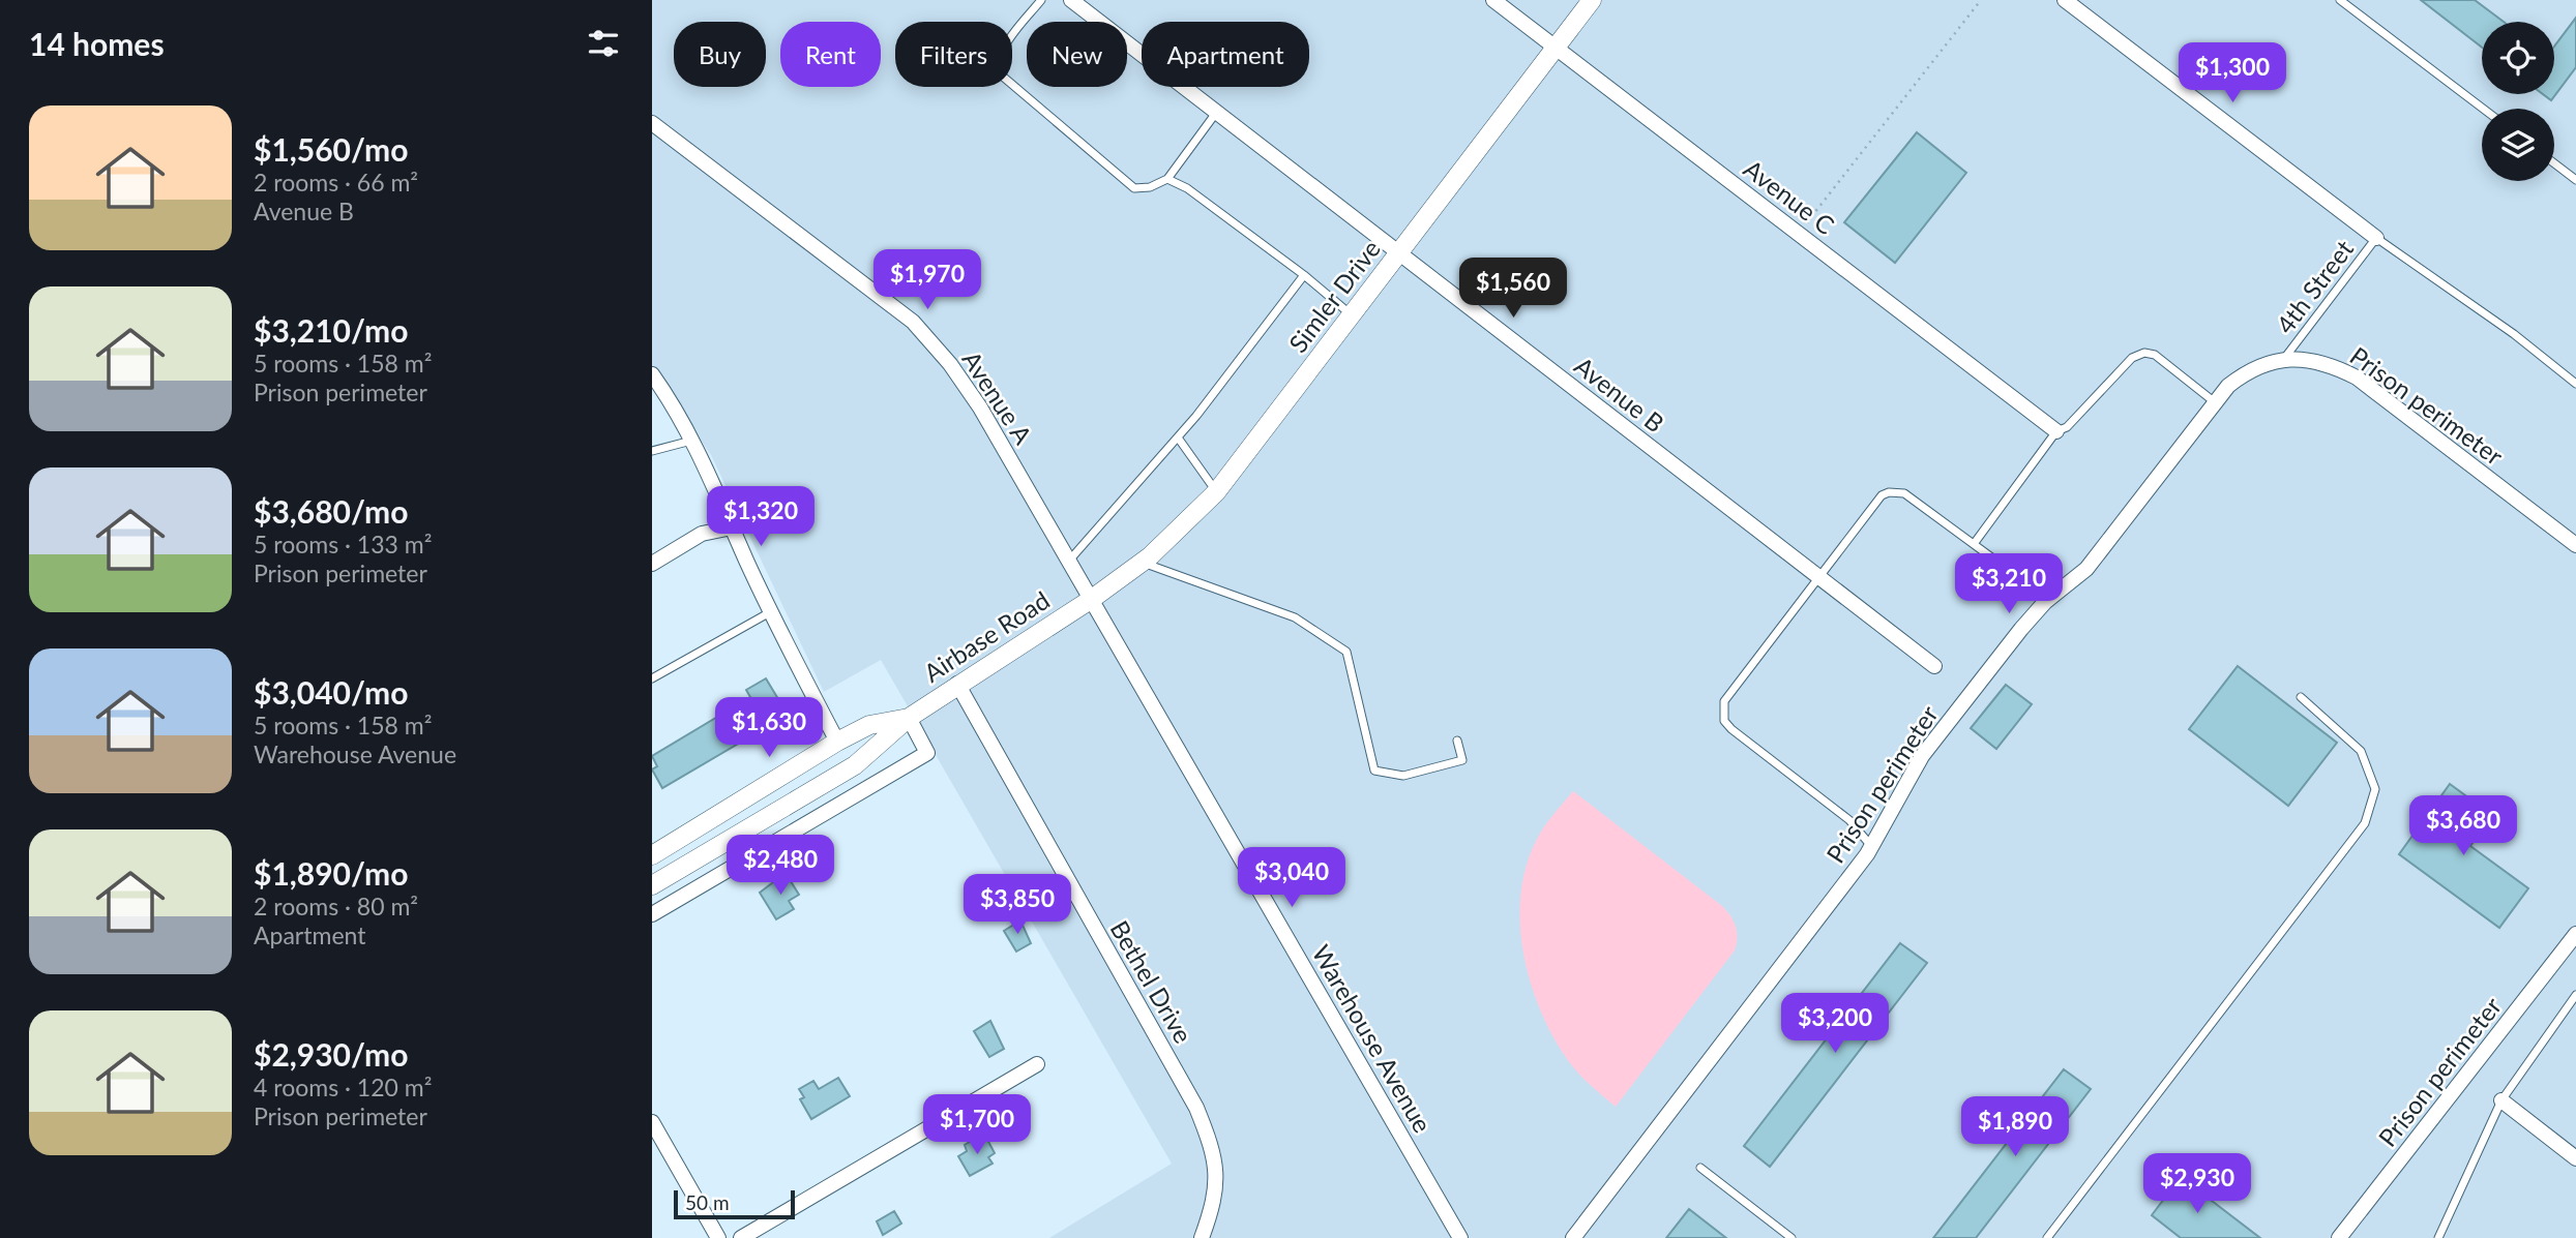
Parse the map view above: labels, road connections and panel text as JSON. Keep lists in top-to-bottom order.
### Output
{
  "streets": {
    "street": [
      "Avenue C",
      "Simler Drive",
      "Avenue B",
      "Avenue A",
      "Prison perimeter",
      "Airbase Road",
      "Bethel Drive",
      "Warehouse Avenue"
    ],
    "lane": ["4th Street"]
  },
  "crossings": [
    ["Avenue C", "Simler Drive"],
    ["4th Street", "Prison perimeter"],
    ["Simler Drive", "Avenue B"],
    ["Simler Drive", "Avenue A"],
    ["Simler Drive", "Airbase Road"],
    ["Simler Drive", "Warehouse Avenue"],
    ["Avenue A", "Airbase Road"],
    ["Avenue A", "Warehouse Avenue"],
    ["Airbase Road", "Bethel Drive"],
    ["Airbase Road", "Warehouse Avenue"]
  ],
  "scale_bar": "50 m",
  "page": {
    "heading": "14 homes",
    "chip": [
      "Buy",
      "Rent",
      "Filters",
      "New",
      "Apartment"
    ],
    "price": [
      "$1,300",
      "$1,970",
      "$1,560",
      "$1,320",
      "$3,210",
      "$1,630",
      "$3,680",
      "$2,480",
      "$3,040",
      "$3,850",
      "$3,200",
      "$1,700",
      "$1,890",
      "$2,930"
    ],
    "list": [
      {
        "name": "$1,560/mo",
        "note": "2 rooms · 66 m² · Avenue B"
      },
      {
        "name": "$3,210/mo",
        "note": "5 rooms · 158 m² · Prison perimeter"
      },
      {
        "name": "$3,680/mo",
        "note": "5 rooms · 133 m² · Prison perimeter"
      },
      {
        "name": "$3,040/mo",
        "note": "5 rooms · 158 m² · Warehouse Avenue"
      },
      {
        "name": "$1,890/mo",
        "note": "2 rooms · 80 m² · Apartment"
      },
      {
        "name": "$2,930/mo",
        "note": "4 rooms · 120 m² · Prison perimeter"
      }
    ],
    "scale": "50 m"
  }
}
